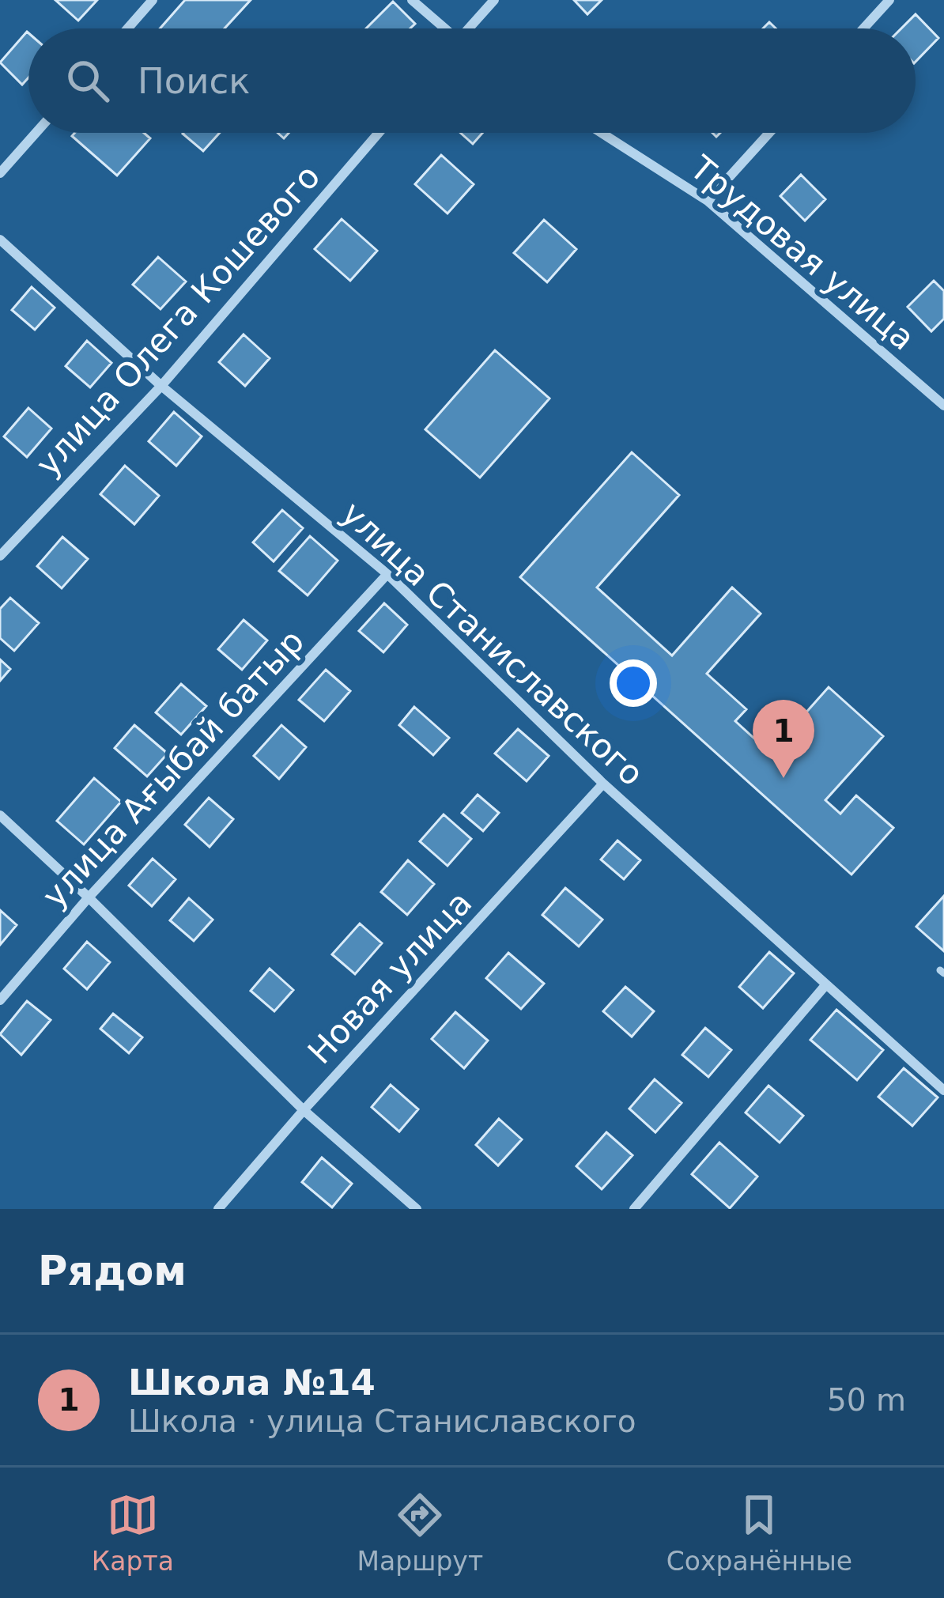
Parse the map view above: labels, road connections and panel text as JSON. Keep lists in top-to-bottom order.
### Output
{
  "streets": {
    "street": [
      "Трудовая улица",
      "улица Олега Кошевого",
      "улица Станиславского",
      "улица Ағыбай батыр",
      "Новая улица"
    ]
  },
  "crossings": [
    ["улица Олега Кошевого", "улица Станиславского"],
    ["улица Станиславского", "улица Ағыбай батыр"],
    ["улица Станиславского", "Новая улица"]
  ],
  "page": {
    "search": "Поиск",
    "pins": "1",
    "heading": "Рядом",
    "list": [
      {
        "mark": "1",
        "name": "Школа №14",
        "note": "Школа · улица Станиславского",
        "value": "50 m"
      }
    ],
    "nav": ["Карта", "Маршрут", "Сохранённые"]
  }
}
